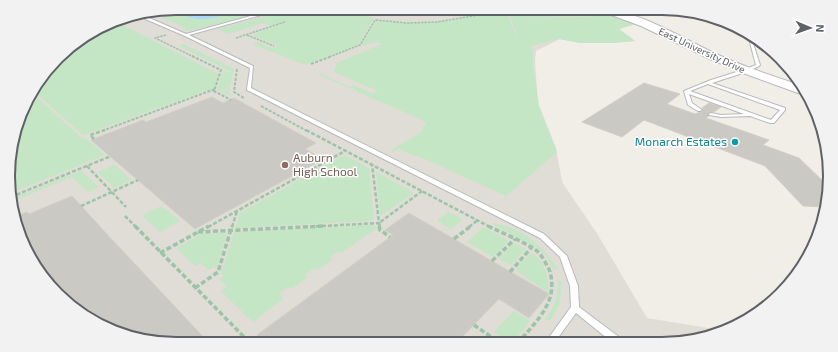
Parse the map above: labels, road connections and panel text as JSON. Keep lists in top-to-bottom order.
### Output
{
  "streets": {
    "main road": ["East University Drive"]
  },
  "places": ["Monarch Estates", "Auburn High School"],
  "north": "right"
}
